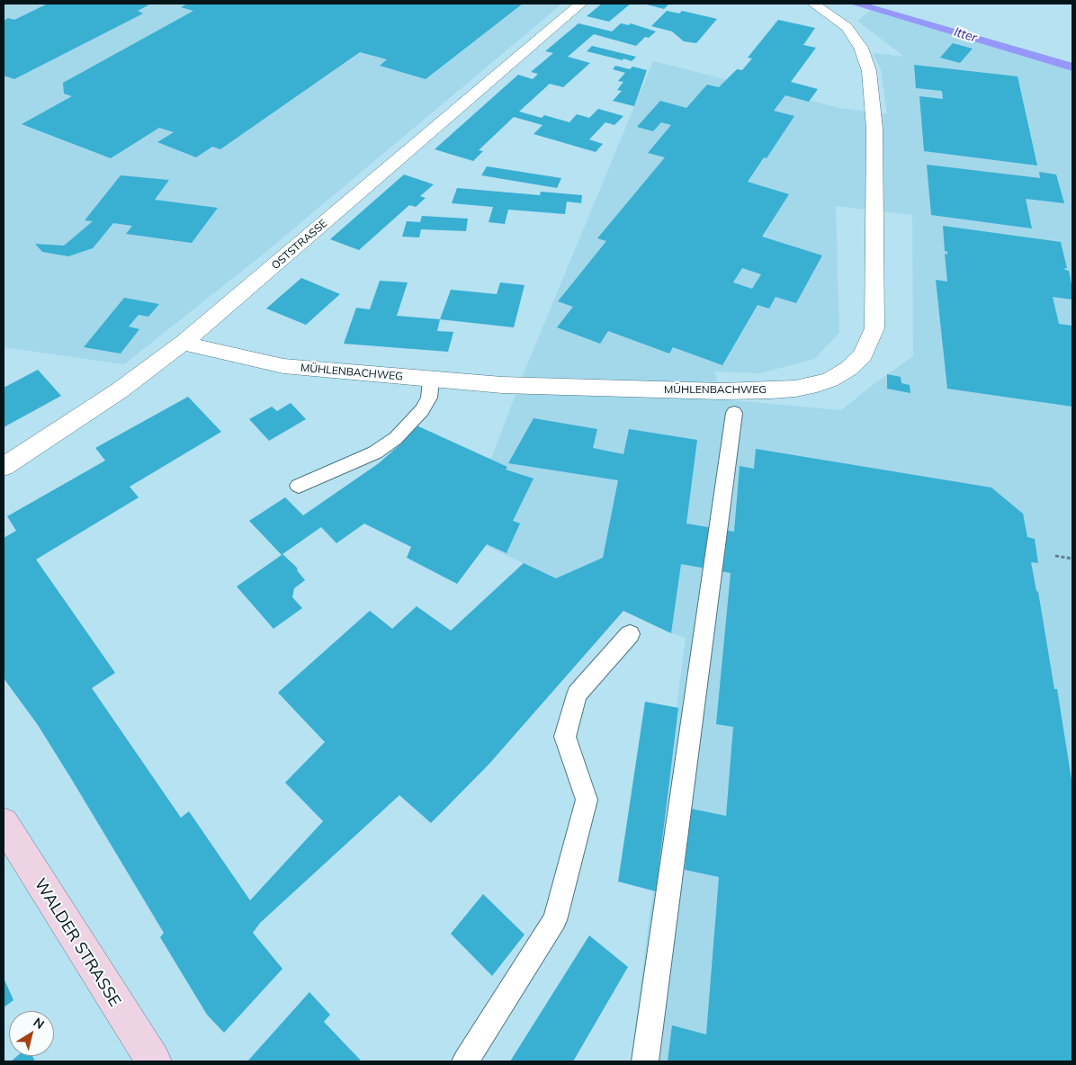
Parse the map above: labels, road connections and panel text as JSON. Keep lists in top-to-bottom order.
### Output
{
  "streets": {
    "main road": ["WALDER STRASSE"],
    "street": ["OSTSTRASSE", "MÜHLENBACHWEG"]
  },
  "crossings": [
    ["OSTSTRASSE", "MÜHLENBACHWEG"]
  ],
  "water": ["Itter"],
  "north": "top right"
}
